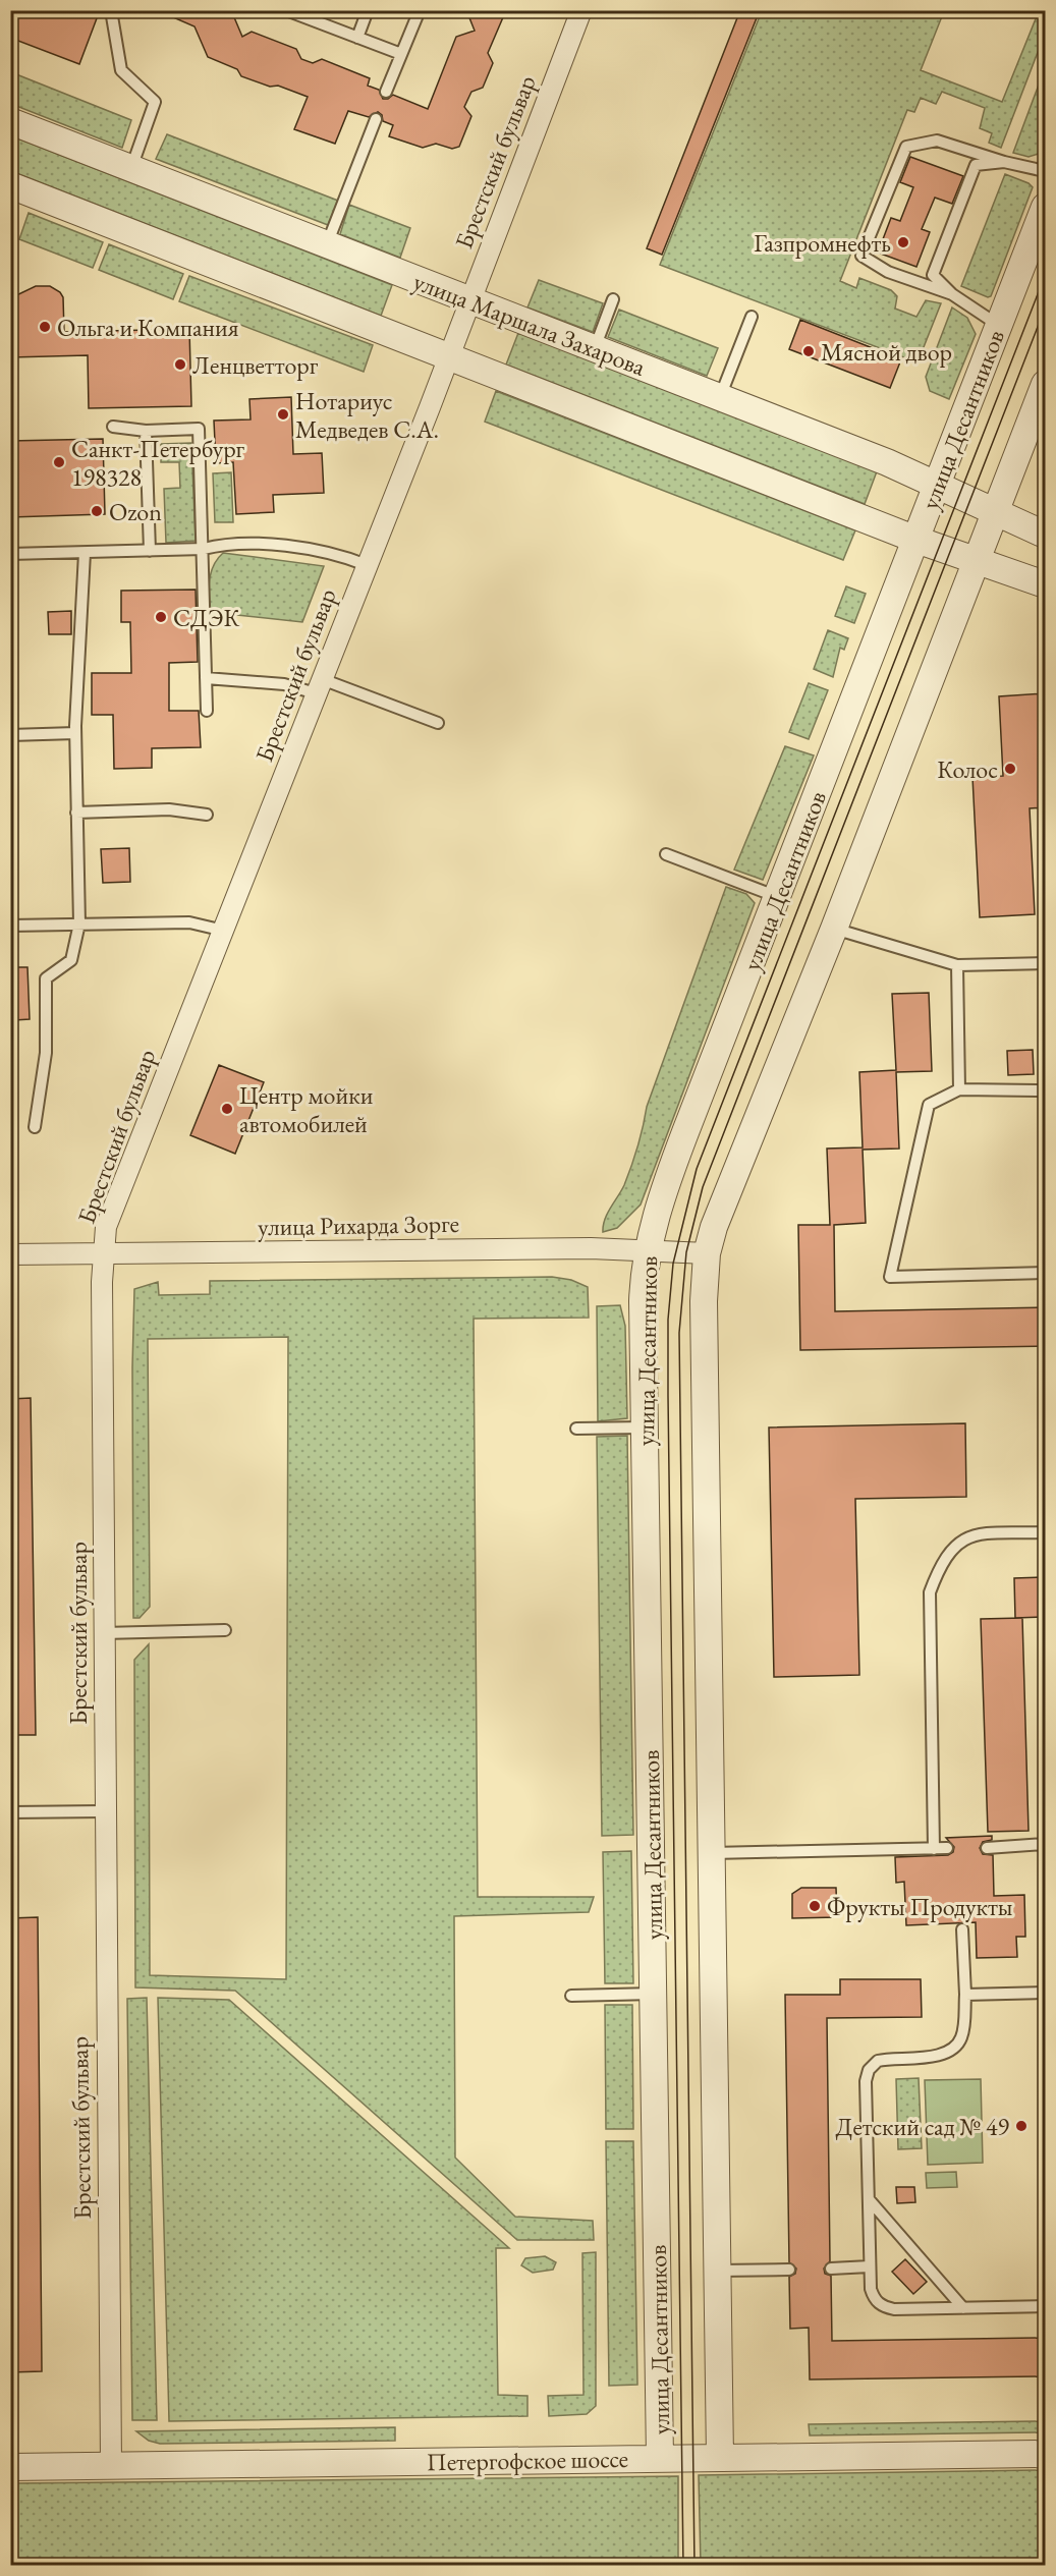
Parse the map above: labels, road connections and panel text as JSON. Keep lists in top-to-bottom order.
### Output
{
  "streets": {
    "street": [
      "Брестский бульвар",
      "улица Маршала Захарова",
      "улица Десантников",
      "улица Рихарда Зорге",
      "Петергофское шоссе"
    ]
  },
  "crossings": [
    ["Брестский бульвар", "улица Маршала Захарова"],
    ["Брестский бульвар", "улица Рихарда Зорге"],
    ["Брестский бульвар", "Петергофское шоссе"],
    ["улица Маршала Захарова", "улица Десантников"],
    ["улица Десантников", "улица Рихарда Зорге"],
    ["улица Десантников", "Петергофское шоссе"]
  ],
  "places": [
    "Газпромнефть",
    "Ольга и Компания",
    "Мясной двор",
    "Ленцветторг",
    "Нотариус Медведев С.А.",
    "Санкт-Петербург 198328",
    "Ozon",
    "СДЭК",
    "Колос",
    "Центр мойки автомобилей",
    "Фрукты Продукты",
    "Детский сад № 49"
  ]
}
